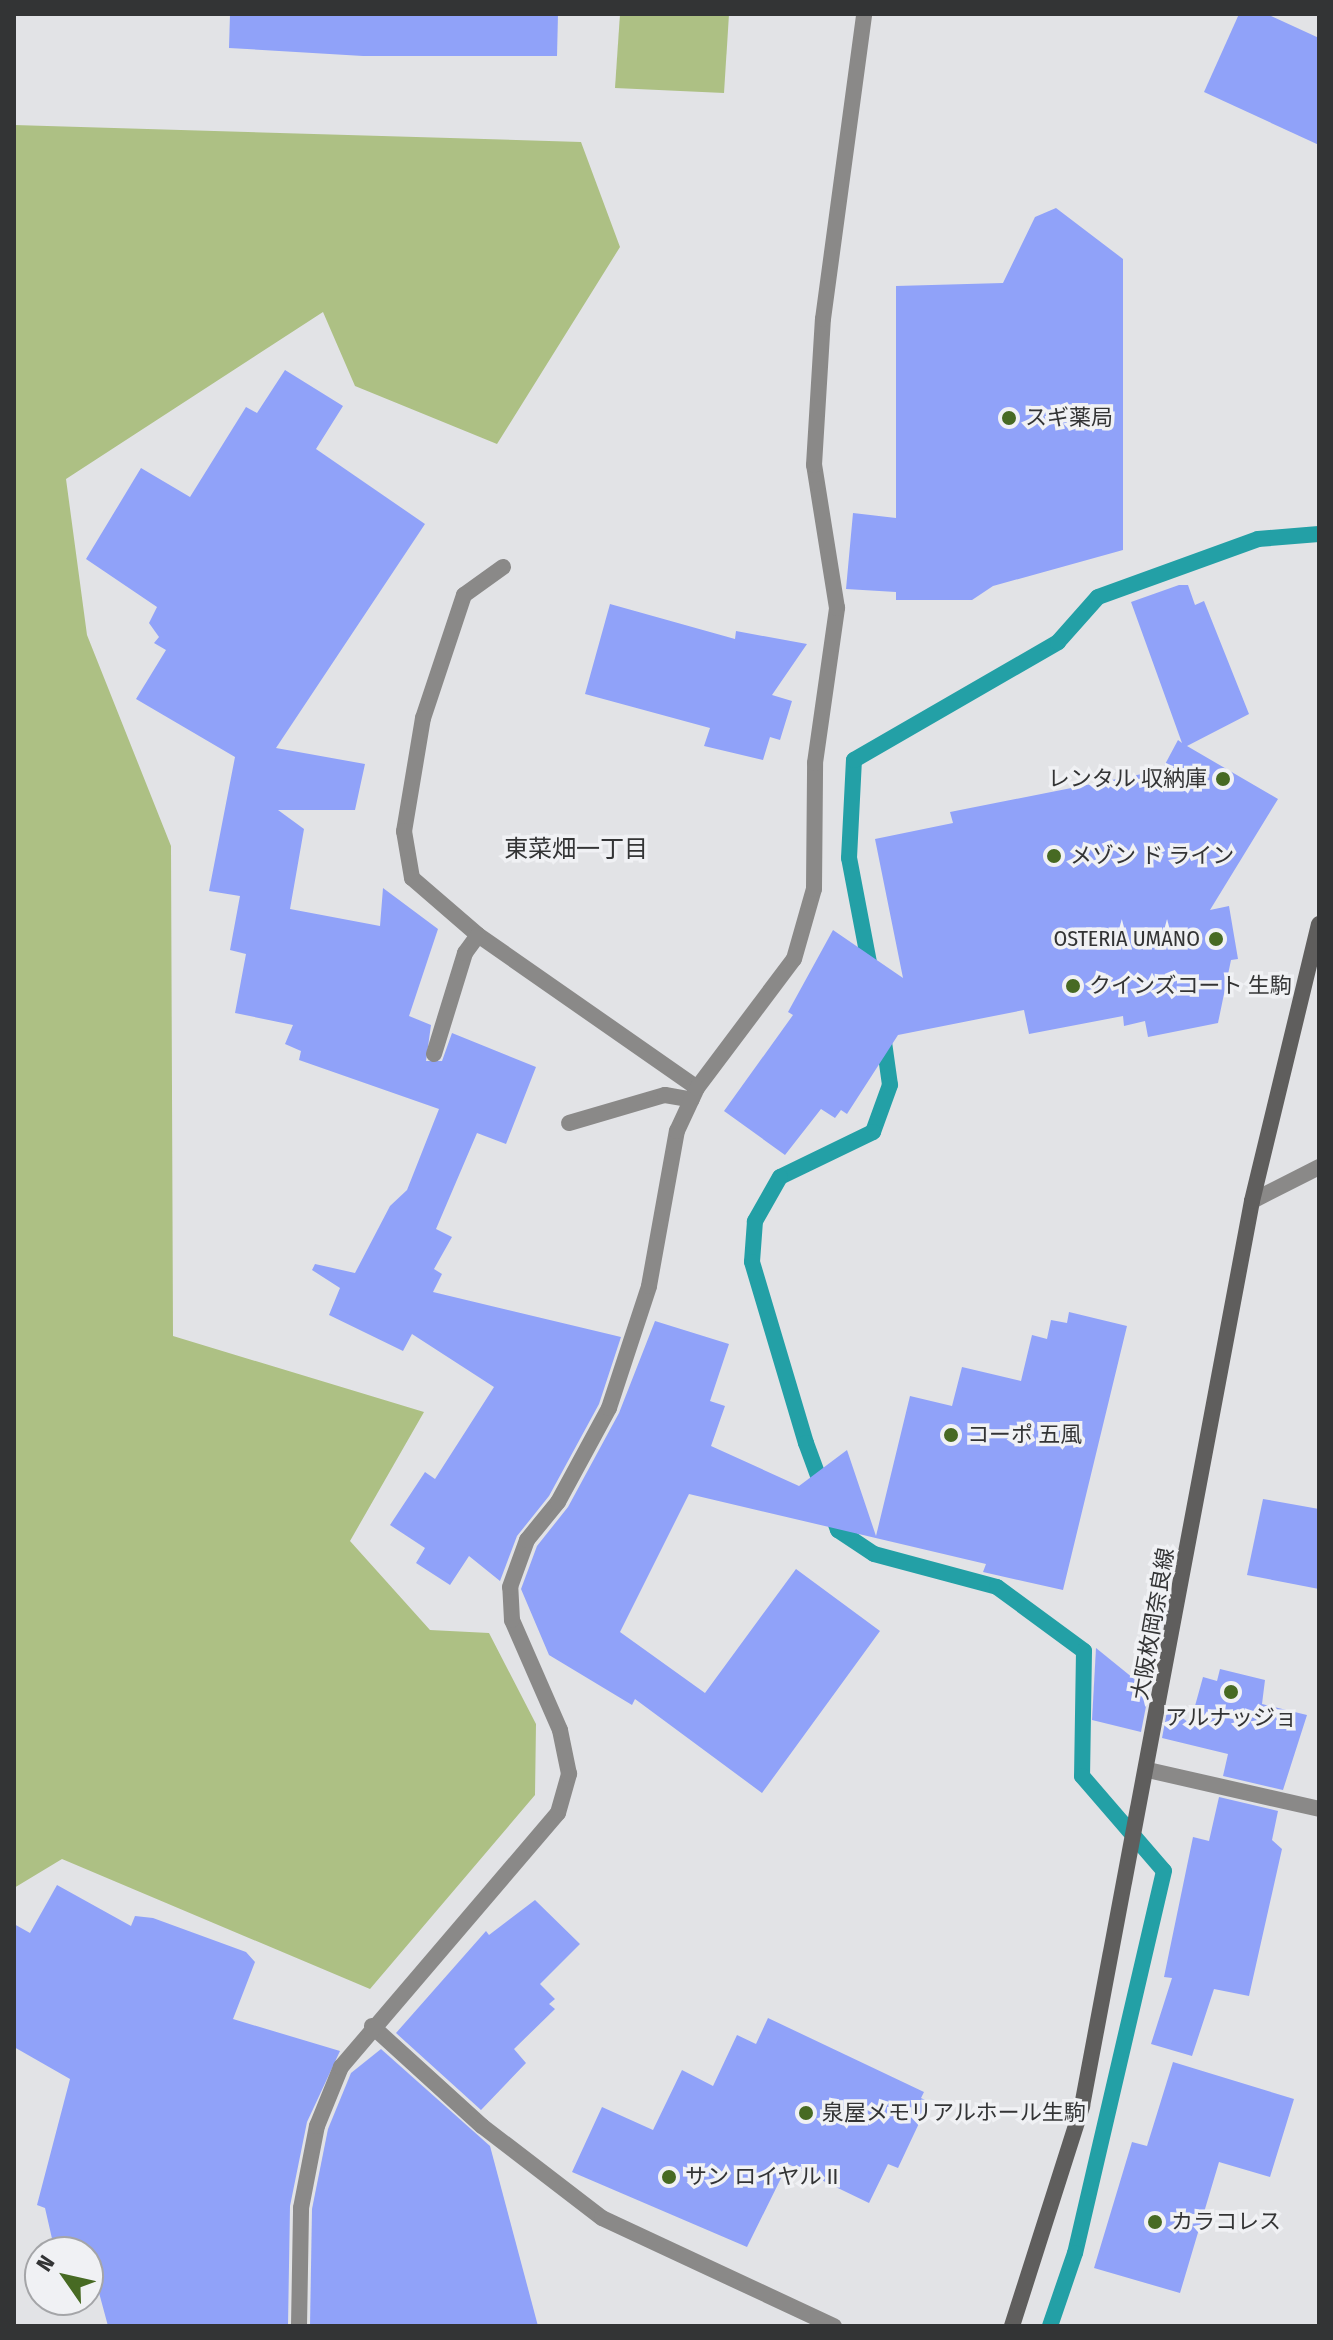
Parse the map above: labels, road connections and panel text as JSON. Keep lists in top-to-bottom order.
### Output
{
  "streets": {
    "main road": ["大阪枚岡奈良線"]
  },
  "districts": ["東菜畑一丁目"],
  "places": [
    "スギ薬局",
    "レンタル 収納庫",
    "メゾン ド ライン",
    "OSTERIA UMANO",
    "クインズコート 生駒",
    "コーポ 五風",
    "アルナッジョ",
    "泉屋メモリアルホール生駒",
    "サン ロイヤル II",
    "カラコレス"
  ],
  "north": "top left"
}
